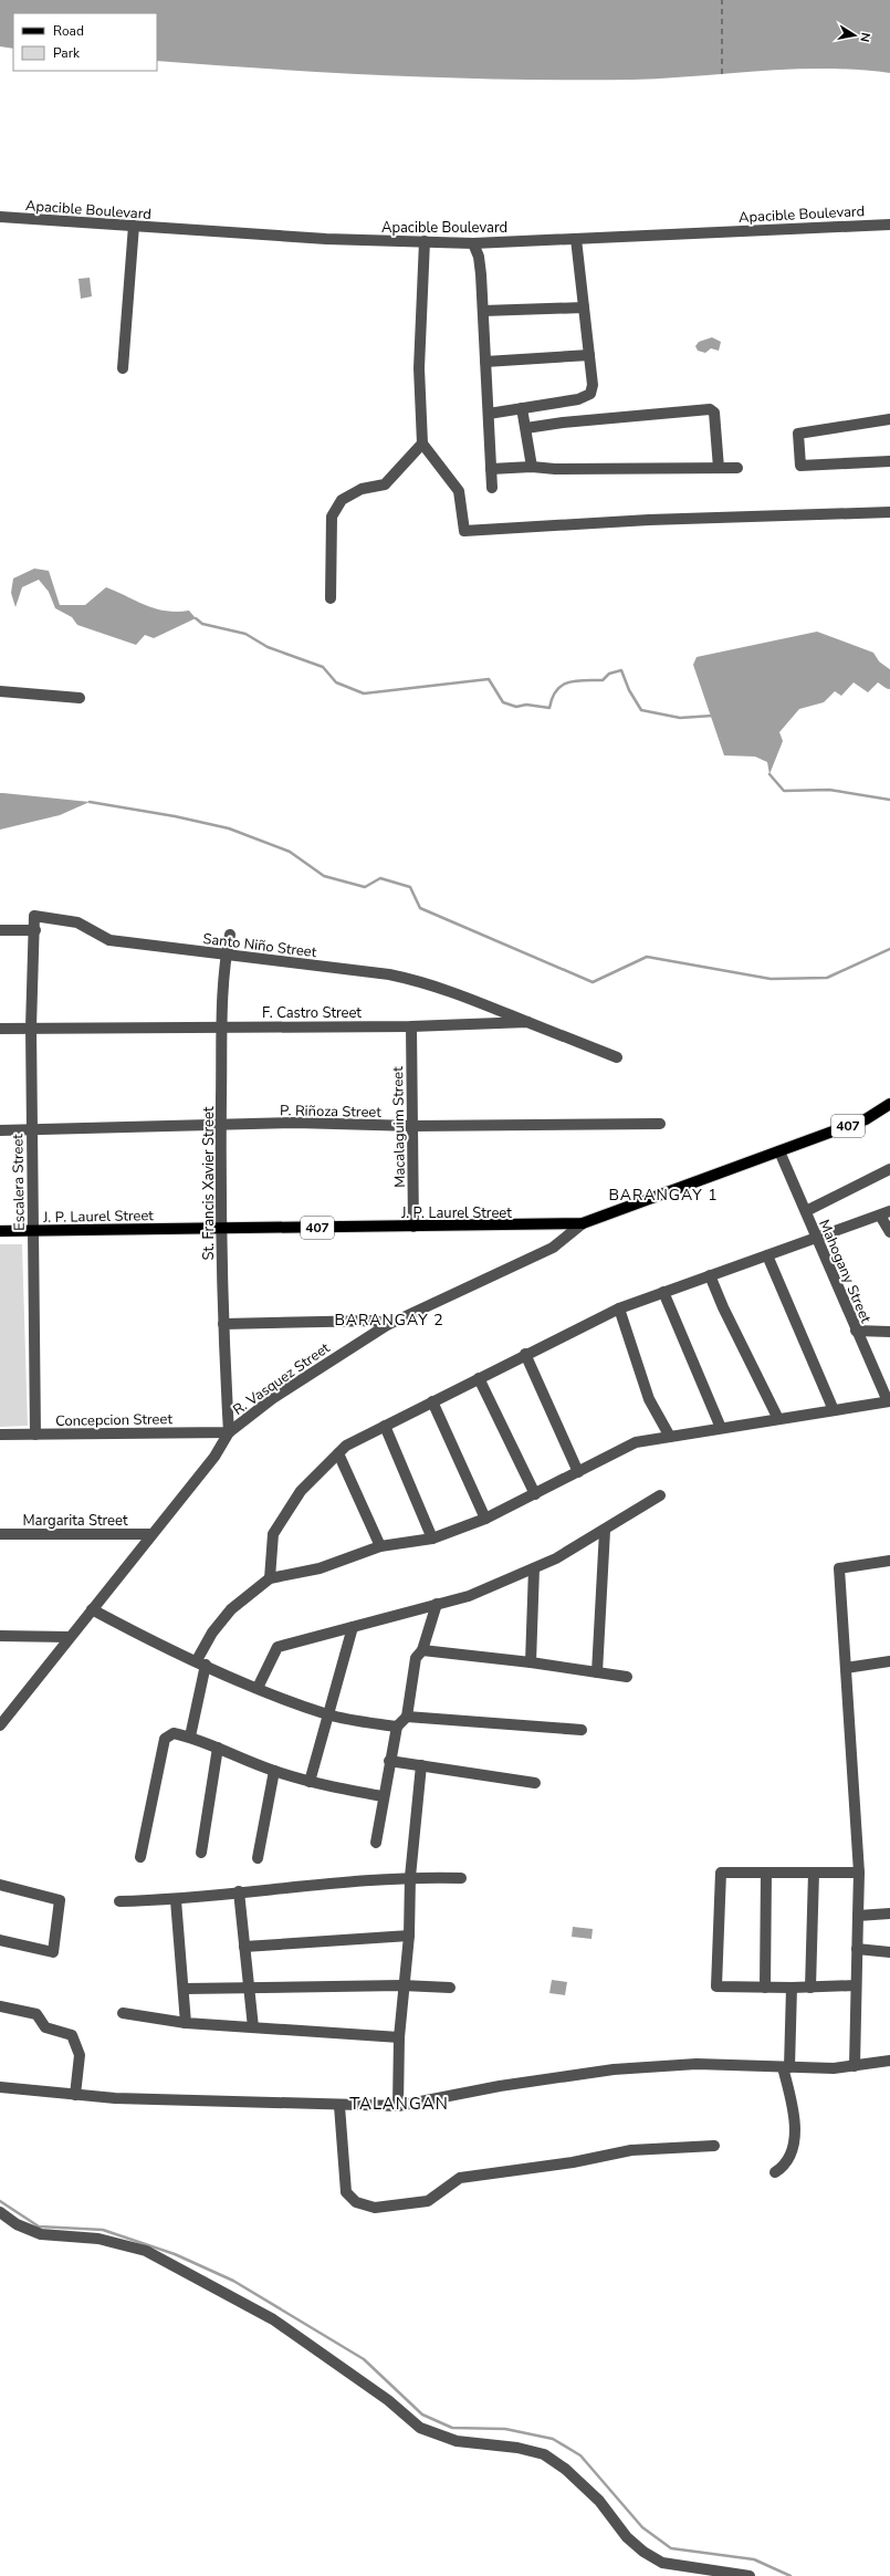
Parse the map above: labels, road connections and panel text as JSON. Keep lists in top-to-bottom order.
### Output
{
  "streets": {
    "main road": ["407", "J. P. Laurel Street"],
    "street": [
      "Apacible Boulevard",
      "Santo Niño Street",
      "F. Castro Street",
      "P. Riñoza Street",
      "Macalaguim Street",
      "Escalera Street",
      "St. Francis Xavier Street",
      "Mahogany Street",
      "R. Vasquez Street",
      "Concepcion Street",
      "Margarita Street"
    ]
  },
  "crossings": [
    ["Santo Niño Street", "F. Castro Street"],
    ["Santo Niño Street", "Escalera Street"],
    ["Santo Niño Street", "St. Francis Xavier Street"],
    ["F. Castro Street", "Macalaguim Street"],
    ["F. Castro Street", "Escalera Street"],
    ["F. Castro Street", "St. Francis Xavier Street"],
    ["P. Riñoza Street", "Macalaguim Street"],
    ["P. Riñoza Street", "Escalera Street"],
    ["P. Riñoza Street", "St. Francis Xavier Street"],
    ["Macalaguim Street", "J. P. Laurel Street"],
    ["Escalera Street", "J. P. Laurel Street"],
    ["Escalera Street", "Concepcion Street"],
    ["St. Francis Xavier Street", "J. P. Laurel Street"],
    ["St. Francis Xavier Street", "R. Vasquez Street"],
    ["St. Francis Xavier Street", "Concepcion Street"],
    ["J. P. Laurel Street", "Mahogany Street"],
    ["J. P. Laurel Street", "R. Vasquez Street"],
    ["R. Vasquez Street", "Concepcion Street"],
    ["R. Vasquez Street", "Margarita Street"]
  ],
  "districts": ["BARANGAY 1", "BARANGAY 2", "TALANGAN"],
  "legend": ["Road", "Park"],
  "north": "right"
}
